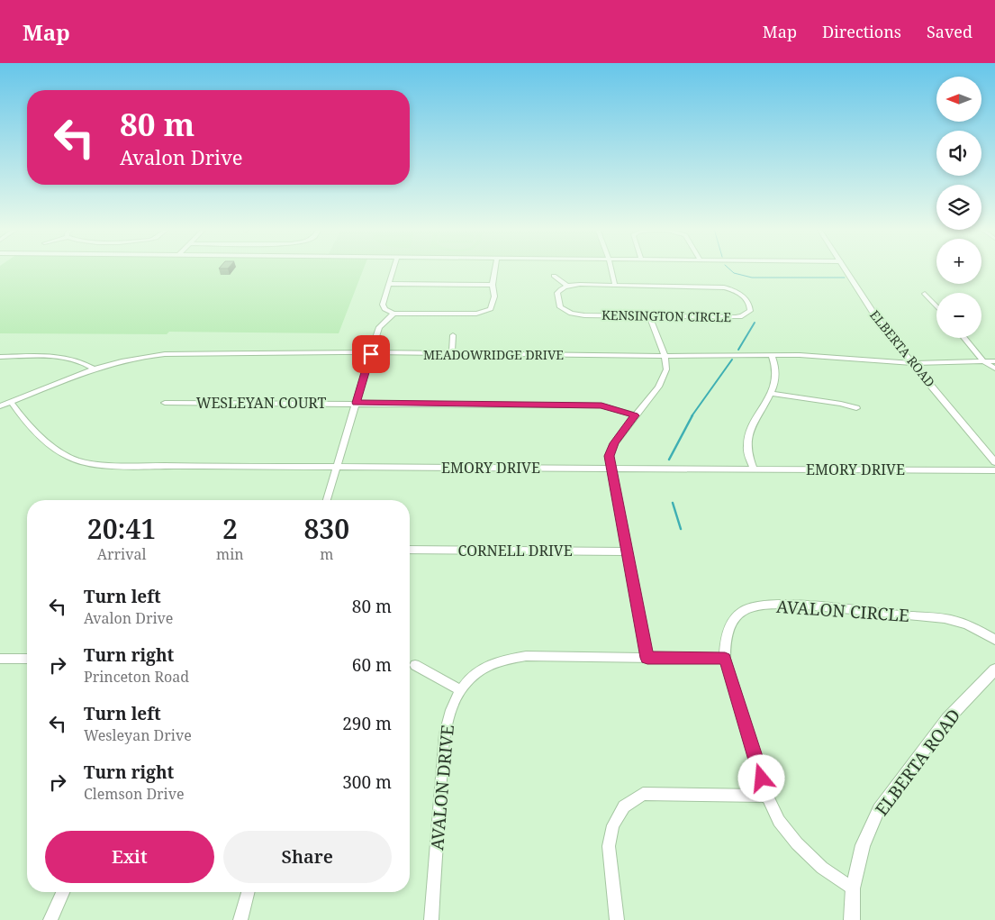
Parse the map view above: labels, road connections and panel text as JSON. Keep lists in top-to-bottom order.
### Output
{
  "streets": {
    "street": [
      "KENSINGTON CIRCLE",
      "ELBERTA ROAD",
      "MEADOWRIDGE DRIVE",
      "WESLEYAN COURT",
      "EMORY DRIVE",
      "CORNELL DRIVE",
      "AVALON CIRCLE",
      "AVALON DRIVE"
    ]
  },
  "crossings": [
    ["ELBERTA ROAD", "MEADOWRIDGE DRIVE"],
    ["ELBERTA ROAD", "AVALON CIRCLE"],
    ["MEADOWRIDGE DRIVE", "EMORY DRIVE"],
    ["AVALON CIRCLE", "AVALON DRIVE"]
  ],
  "north": "left",
  "page": {
    "header": "Map",
    "nav": ["Map", "Directions", "Saved"],
    "map_buttons": ["+", "−"],
    "turn": ["80 m", "Avalon Drive"],
    "eta": [
      "20:41",
      "Arrival",
      "2",
      "min",
      "830",
      "m"
    ],
    "list": [
      {
        "name": "Turn left",
        "note": "Avalon Drive",
        "value": "80 m"
      },
      {
        "name": "Turn right",
        "note": "Princeton Road",
        "value": "60 m"
      },
      {
        "name": "Turn left",
        "note": "Wesleyan Drive",
        "value": "290 m"
      },
      {
        "name": "Turn right",
        "note": "Clemson Drive",
        "value": "300 m"
      }
    ],
    "buttons": ["Exit", "Share"]
  }
}
